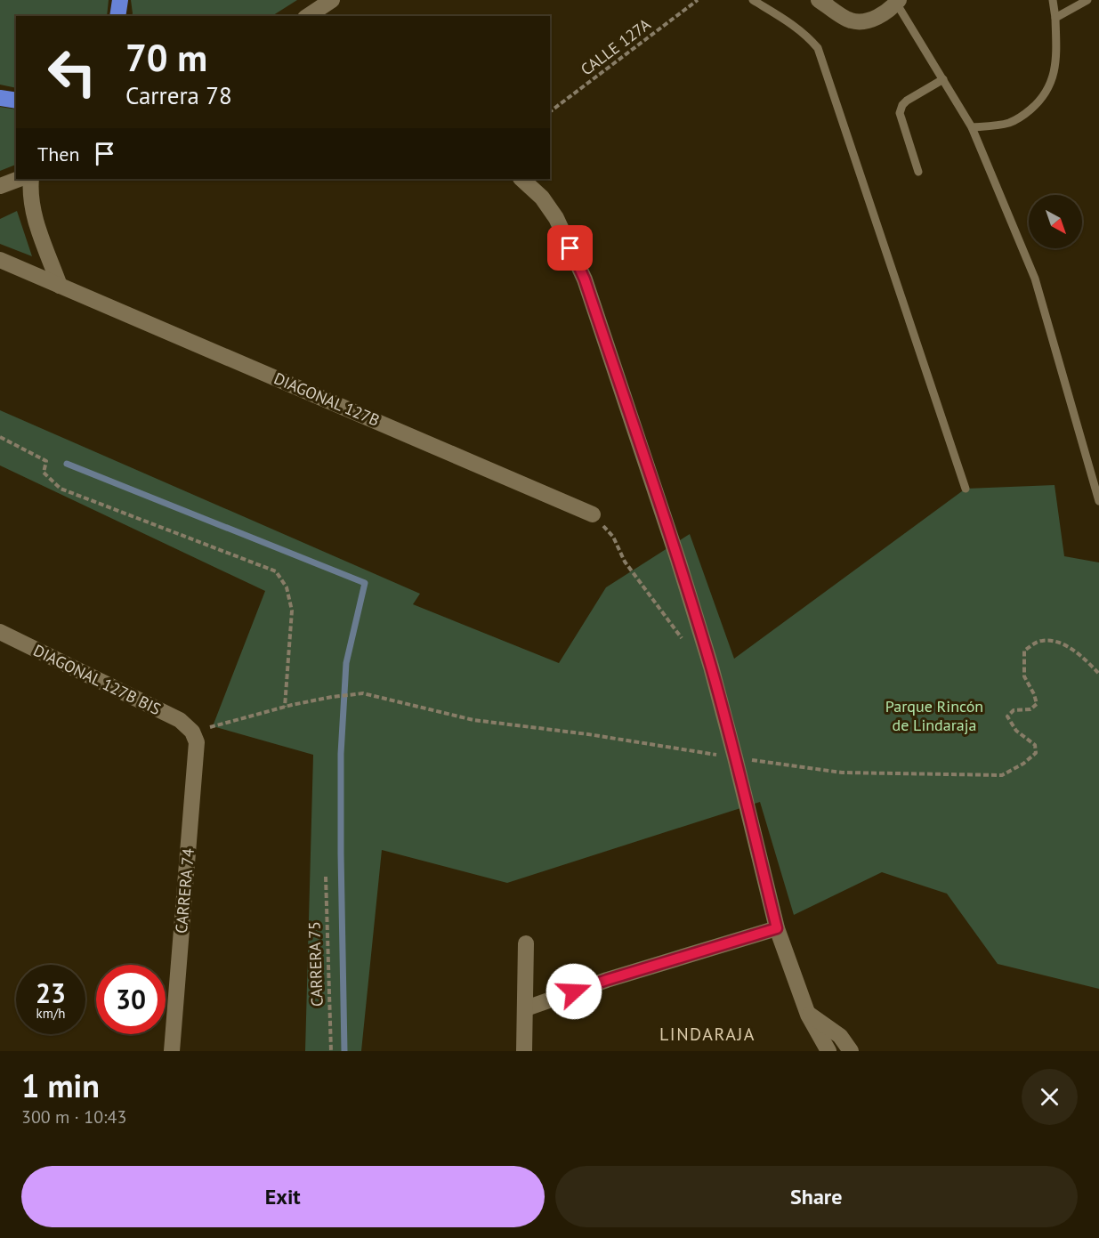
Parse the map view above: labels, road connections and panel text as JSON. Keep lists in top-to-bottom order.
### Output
{
  "streets": {
    "street": ["DIAGONAL 127B", "DIAGONAL 127B BIS", "CARRERA 74"],
    "path": ["CALLE 127A", "CARRERA 75"]
  },
  "crossings": [
    ["DIAGONAL 127B BIS", "CARRERA 74"]
  ],
  "districts": ["LINDARAJA"],
  "parks": ["Parque Rincón de Lindaraja"],
  "north": "bottom right",
  "page": {
    "turn": ["70 m", "Carrera 78"],
    "then": "Then",
    "speed": "23 km/h",
    "limit": "30",
    "heading": ["1 min", "300 m · 10:43"],
    "buttons": ["Exit", "Share"]
  }
}
